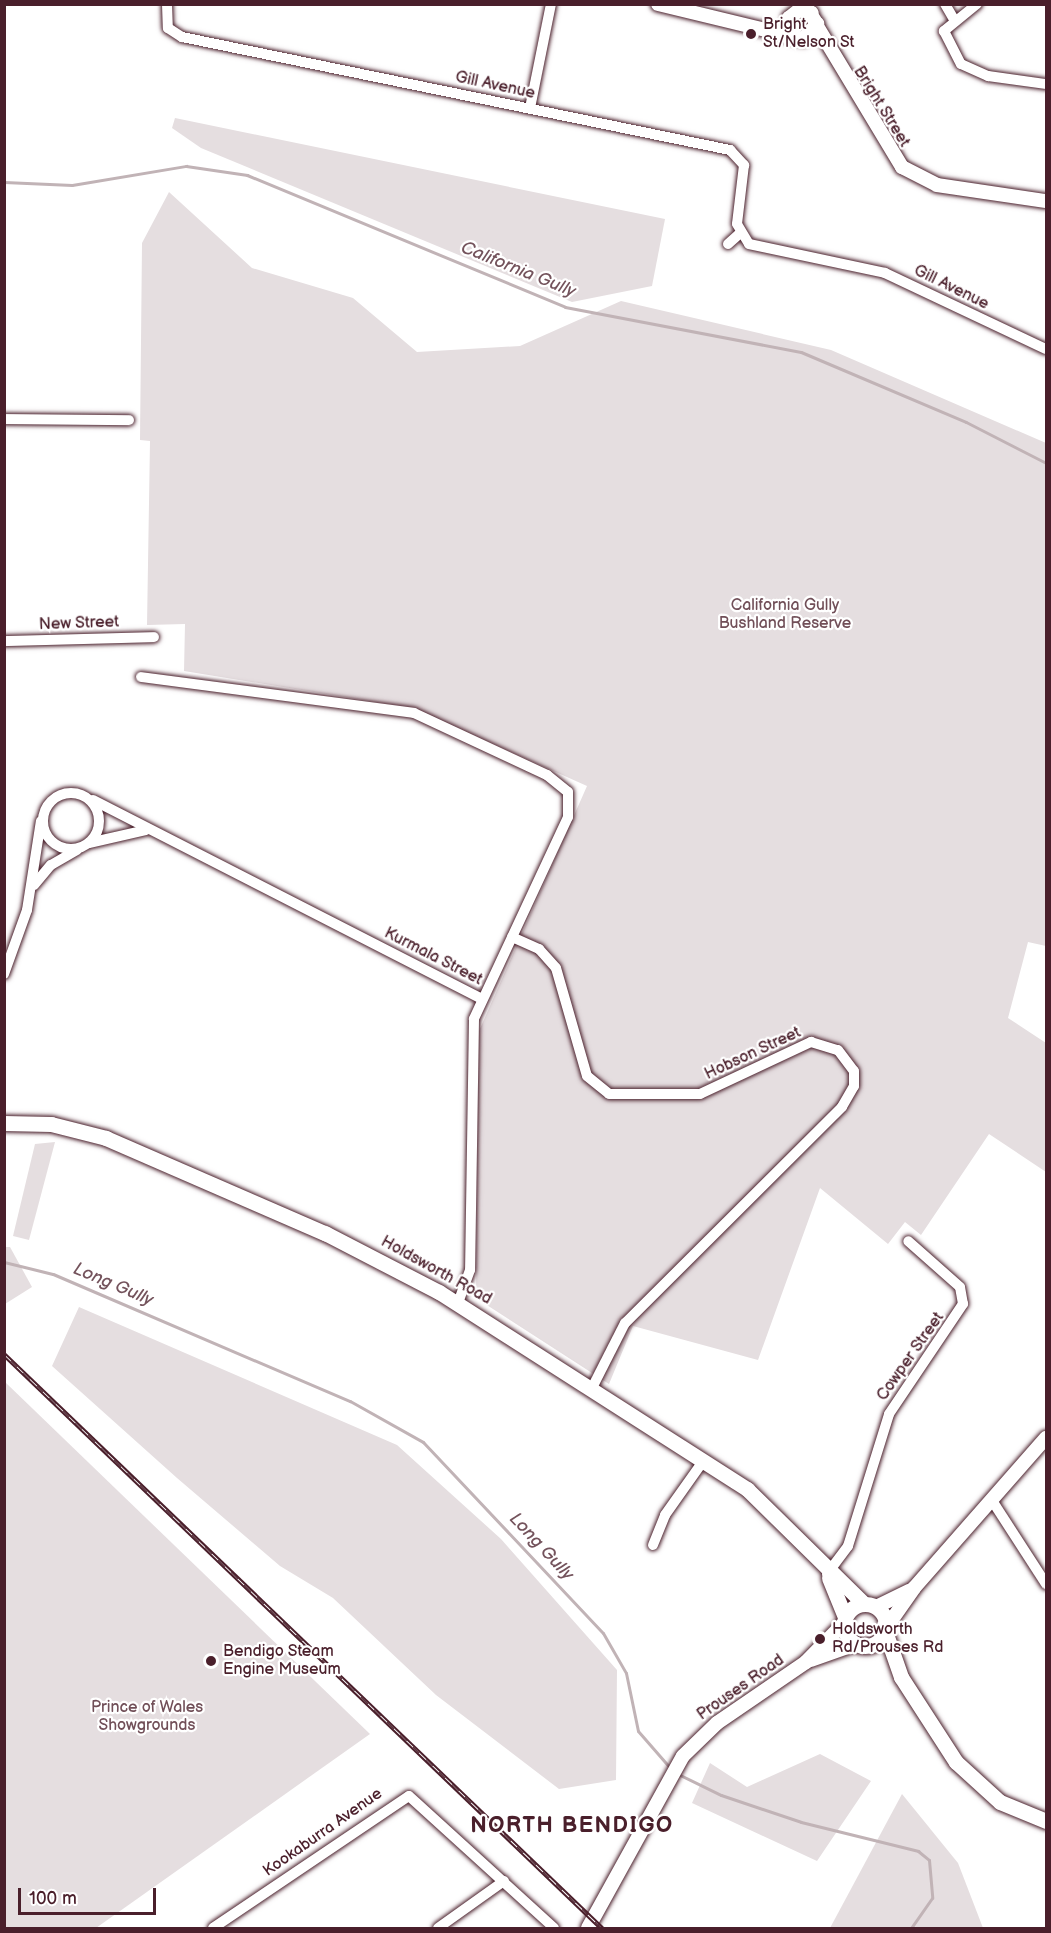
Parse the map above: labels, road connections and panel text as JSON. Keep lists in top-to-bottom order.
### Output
{
  "streets": {
    "main road": ["Holdsworth Road"],
    "street": [
      "Gill Avenue",
      "Bright Street",
      "New Street",
      "Kurmala Street",
      "Hobson Street",
      "Cowper Street",
      "Prouses Road",
      "Kookaburra Avenue"
    ]
  },
  "crossings": [
    ["Kurmala Street", "Holdsworth Road"],
    ["Hobson Street", "Holdsworth Road"],
    ["Holdsworth Road", "Cowper Street"],
    ["Holdsworth Road", "Prouses Road"]
  ],
  "districts": ["NORTH BENDIGO"],
  "water": ["California Gully", "Long Gully"],
  "parks": ["California Gully Bushland Reserve", "Prince of Wales Showgrounds"],
  "places": ["Bright St/Nelson St", "Holdsworth Rd/Prouses Rd", "Bendigo Steam Engine Museum"],
  "scale_bar": "100 m"
}
